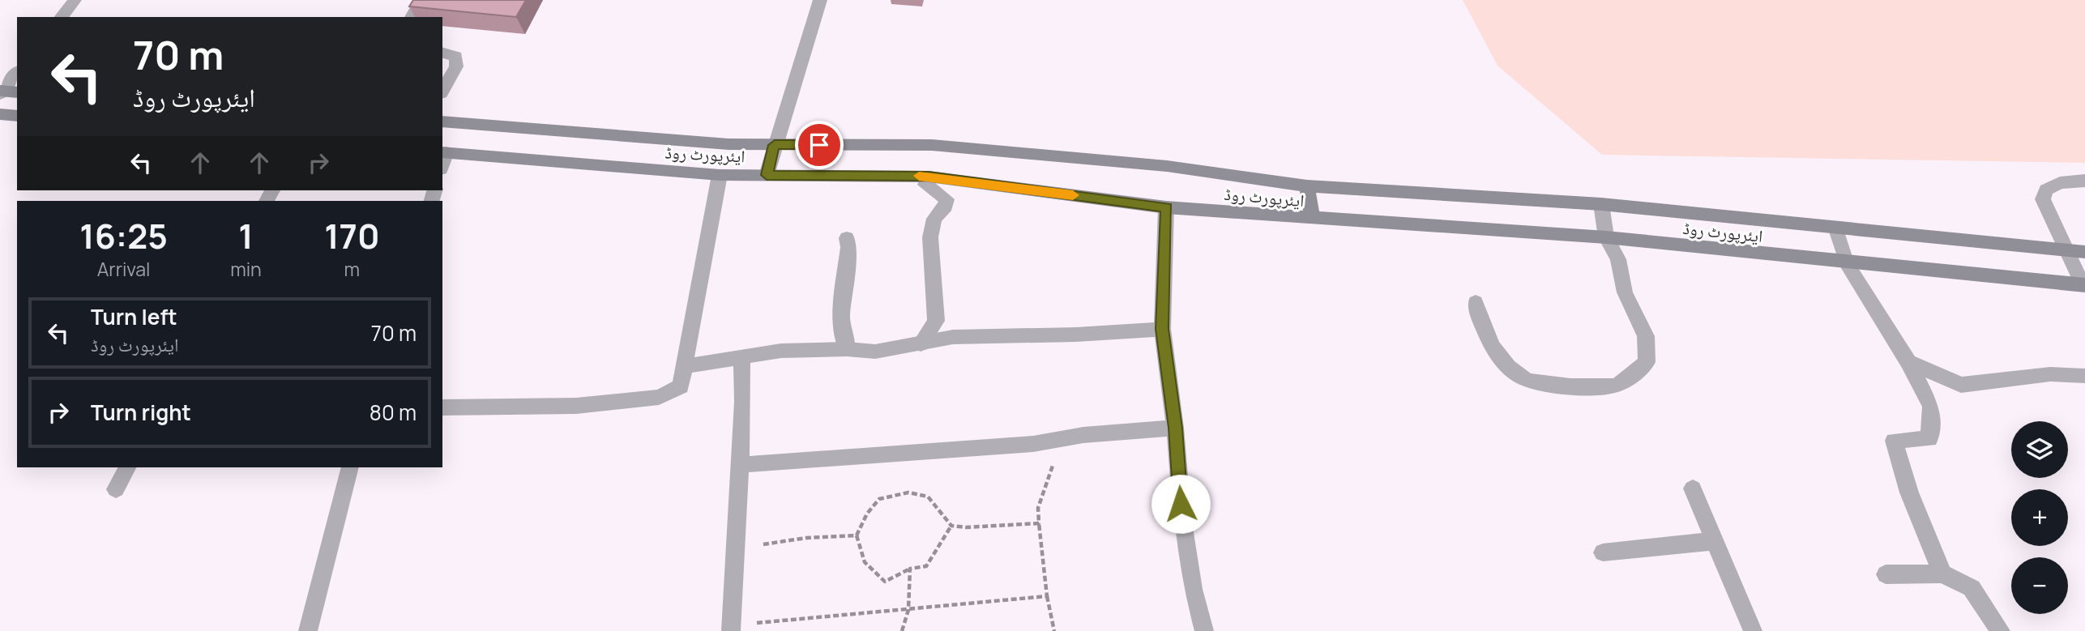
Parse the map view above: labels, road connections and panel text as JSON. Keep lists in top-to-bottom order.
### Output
{
  "streets": {
    "street": ["ایئرپورٹ روڈ"]
  },
  "page": {
    "turn": ["70 m", "ایئرپورٹ روڈ"],
    "eta": [
      "16:25",
      "Arrival",
      "1",
      "min",
      "170",
      "m"
    ],
    "list": [
      {
        "name": "Turn left",
        "note": "ایئرپورٹ روڈ",
        "value": "70 m"
      },
      {
        "name": "Turn right",
        "value": "80 m"
      }
    ],
    "map_buttons": ["+", "−"]
  }
}
